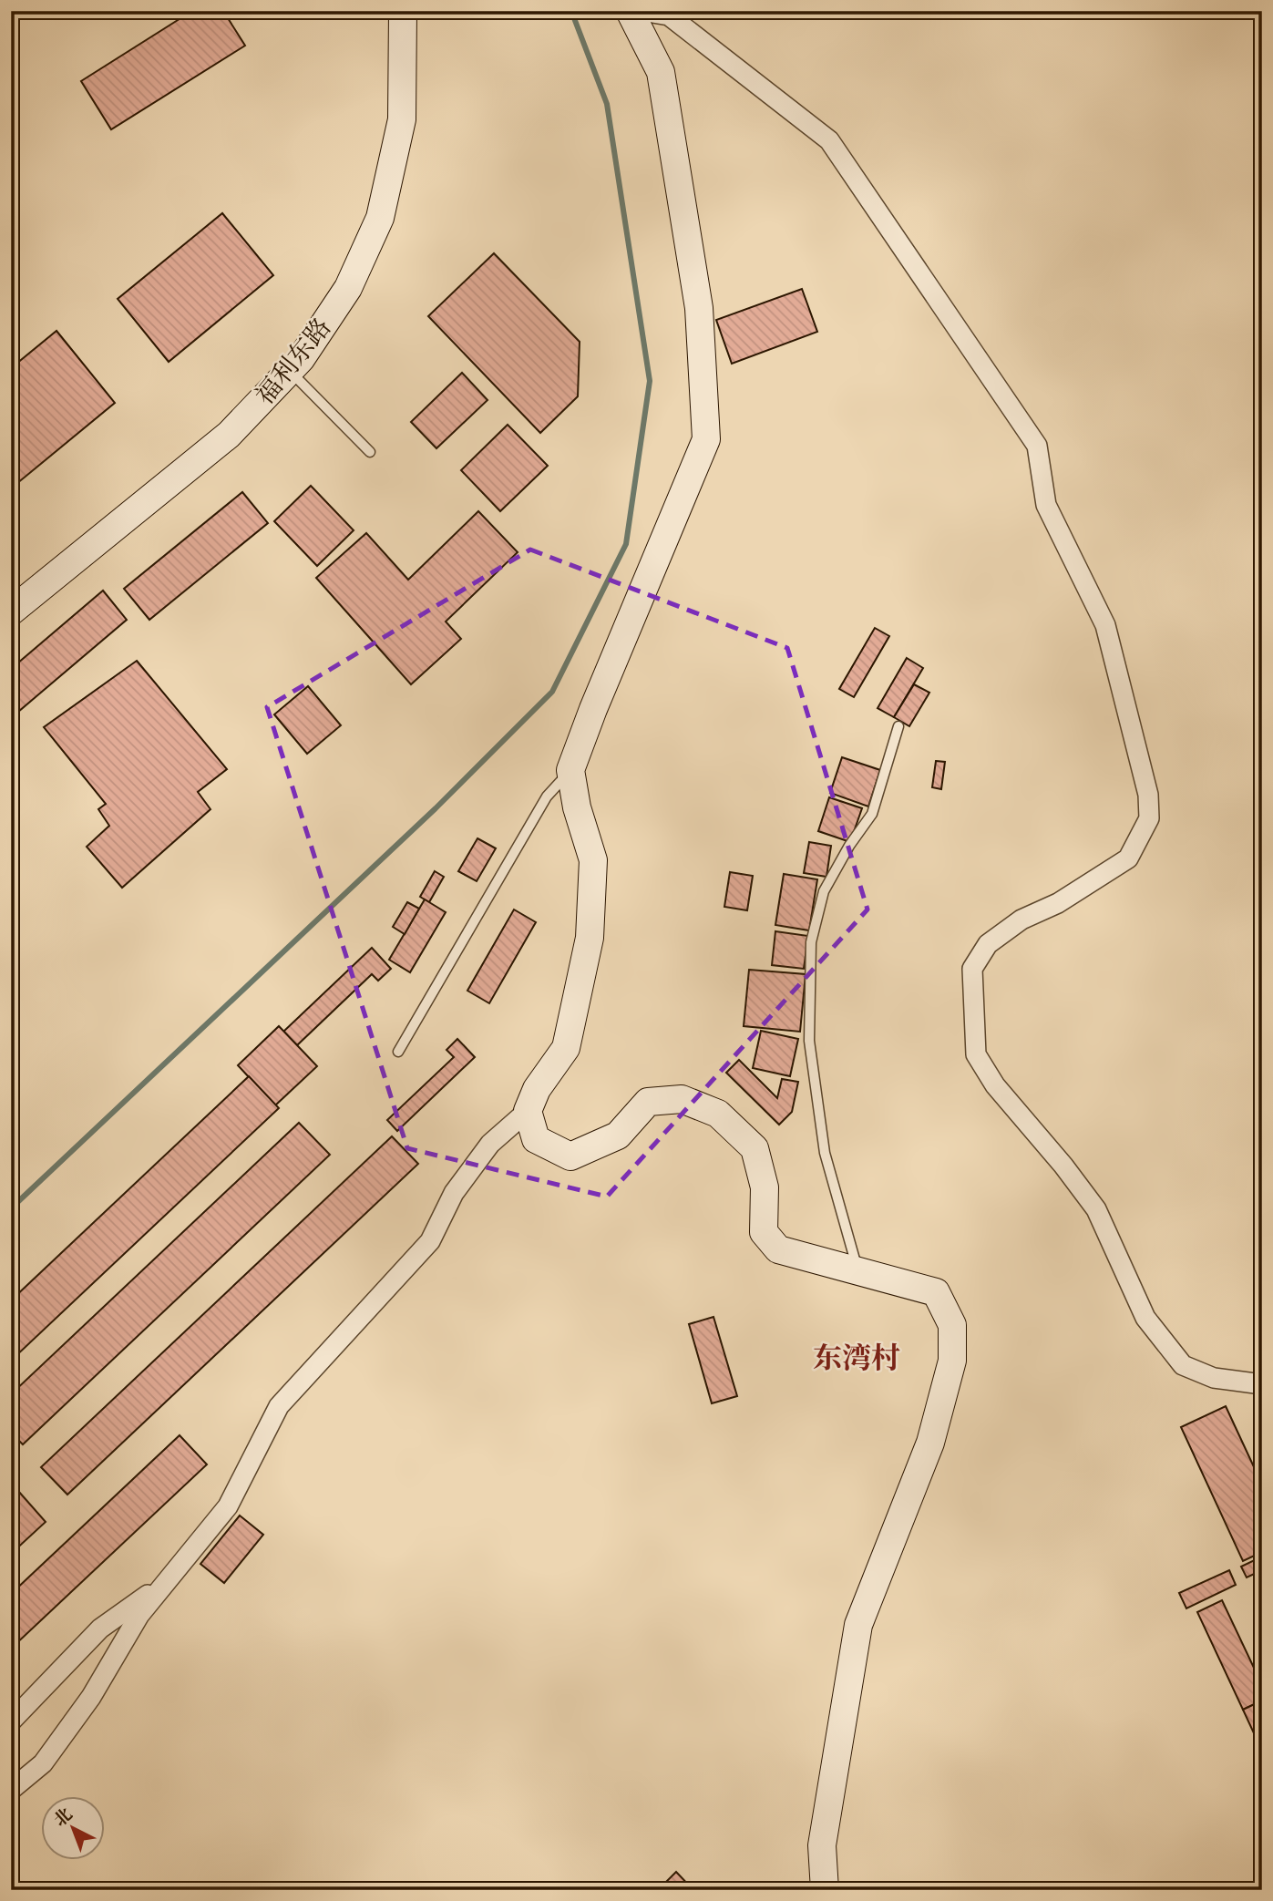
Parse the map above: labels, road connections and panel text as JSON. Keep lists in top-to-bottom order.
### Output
{
  "streets": {
    "main road": ["福利东路"]
  },
  "districts": ["东湾村"],
  "north": "top left"
}
